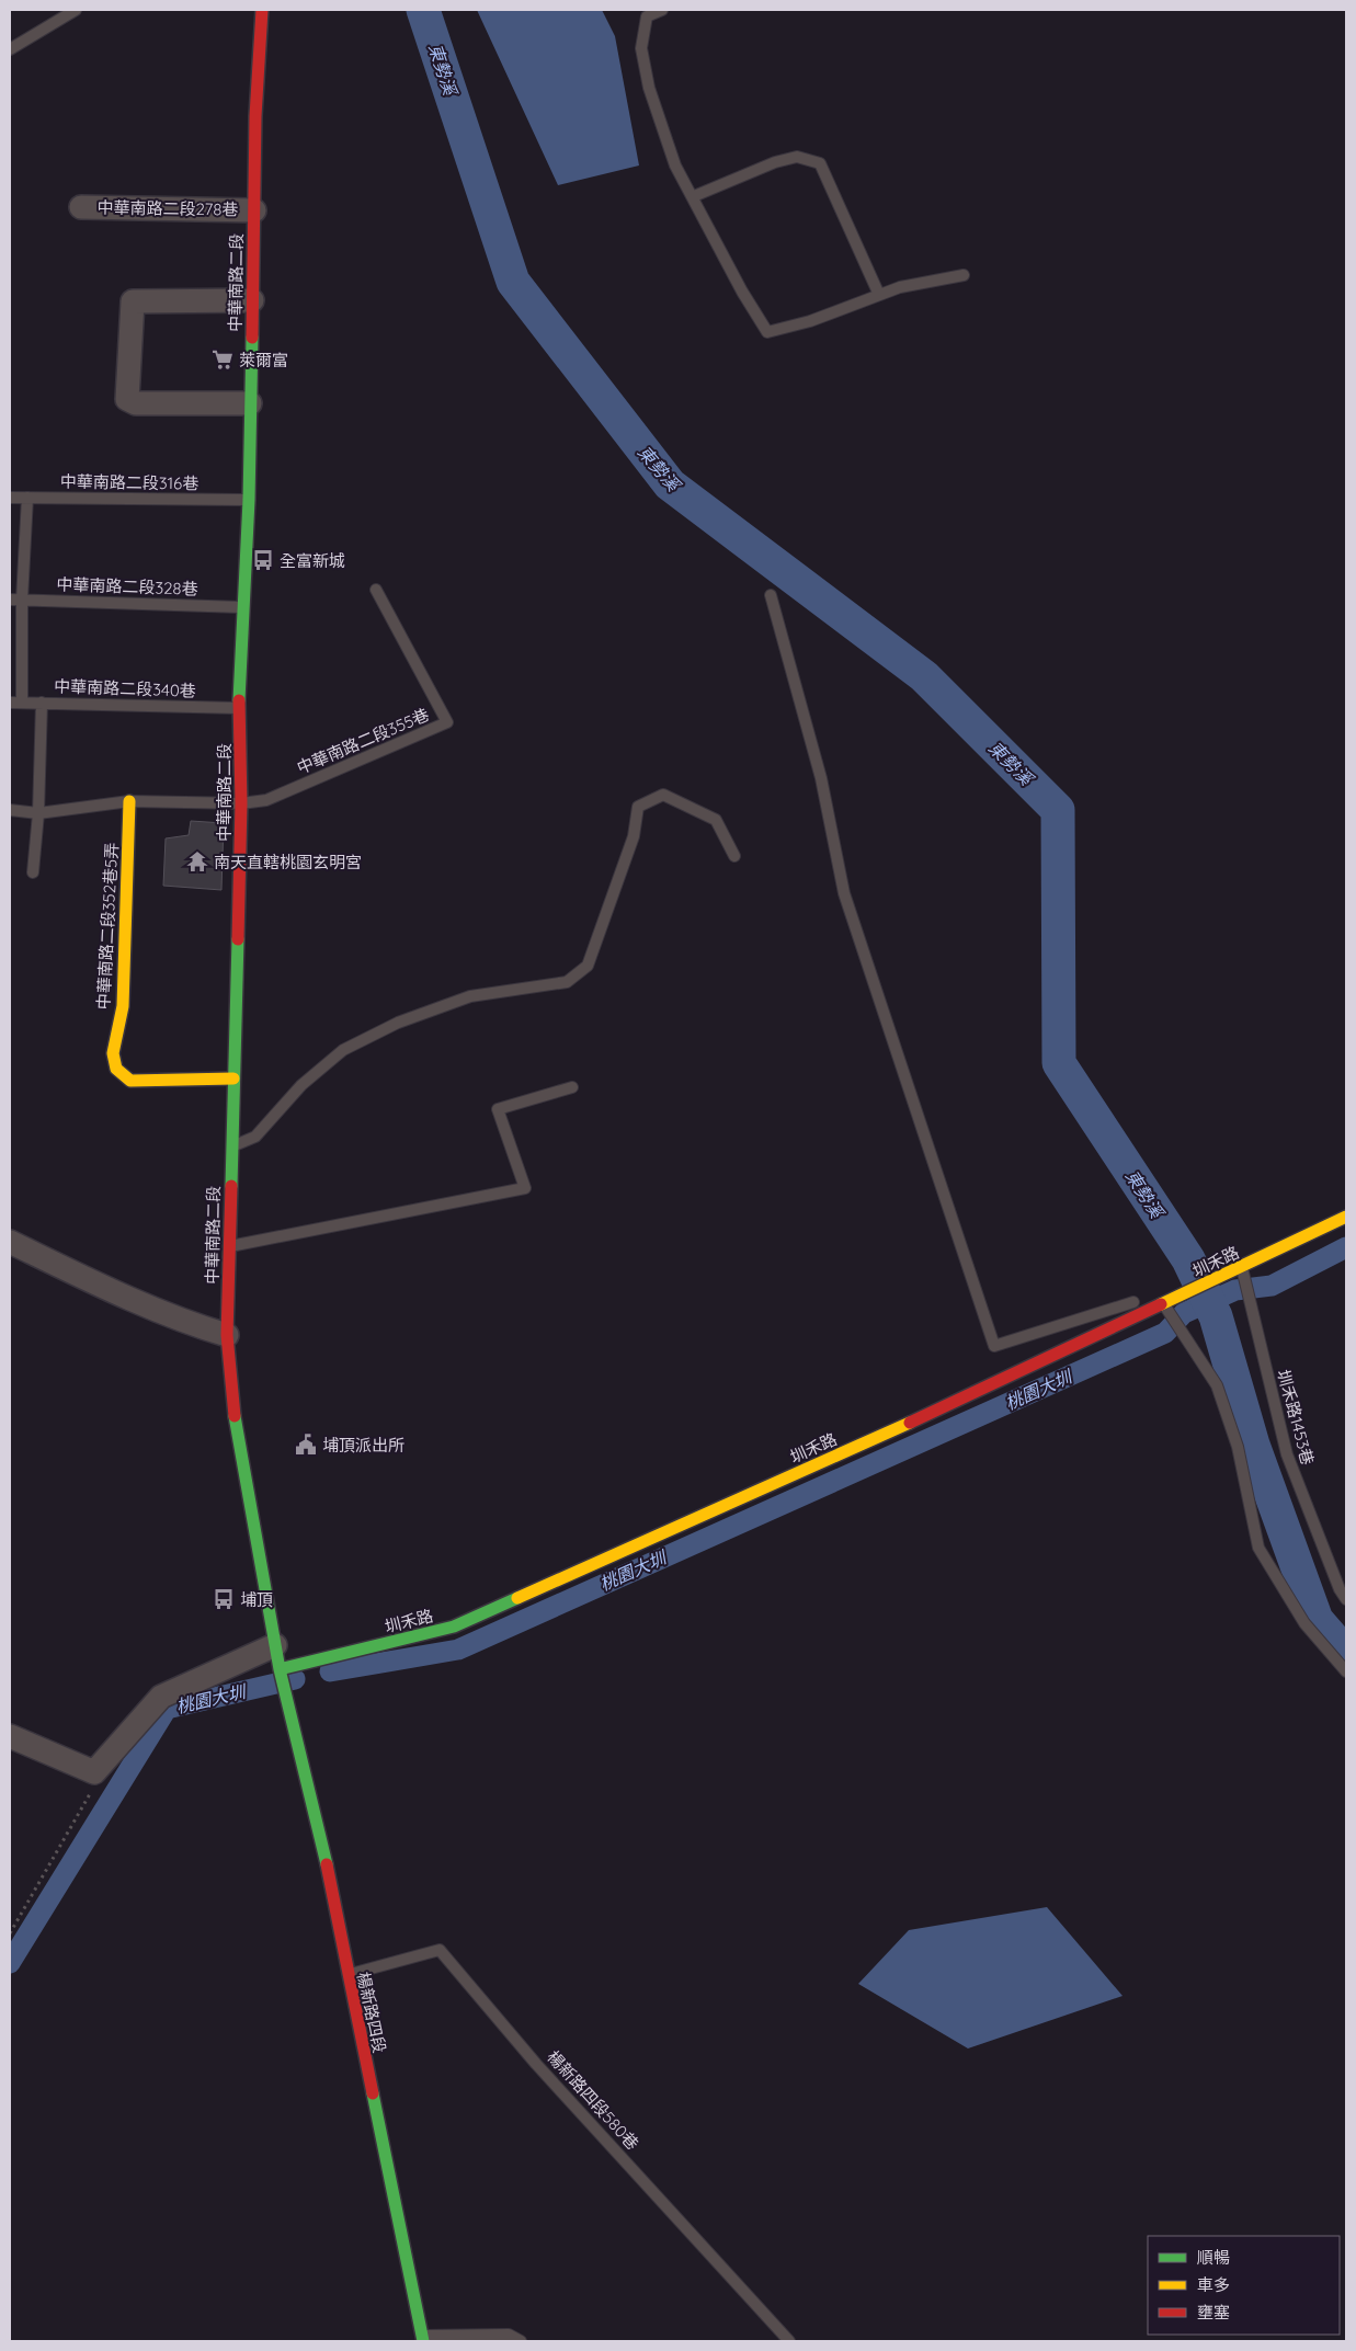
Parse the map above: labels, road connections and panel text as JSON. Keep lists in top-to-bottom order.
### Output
{
  "streets": {
    "main road": [
      "中華南路二段",
      "中華南路二段352巷5弄",
      "圳禾路",
      "楊新路四段"
    ],
    "street": ["中華南路二段278巷"],
    "lane": [
      "中華南路二段316巷",
      "中華南路二段328巷",
      "中華南路二段340巷",
      "中華南路二段355巷",
      "圳禾路1453巷",
      "楊新路四段580巷"
    ]
  },
  "crossings": [
    ["中華南路二段278巷", "中華南路二段"],
    ["中華南路二段", "中華南路二段316巷"],
    ["中華南路二段", "中華南路二段328巷"],
    ["中華南路二段", "中華南路二段340巷"],
    ["中華南路二段", "中華南路二段355巷"],
    ["中華南路二段", "中華南路二段352巷5弄"],
    ["中華南路二段", "圳禾路"],
    ["中華南路二段", "楊新路四段"],
    ["圳禾路", "圳禾路1453巷"],
    ["圳禾路", "楊新路四段"],
    ["楊新路四段", "楊新路四段580巷"]
  ],
  "water": ["東勢溪", "桃園大圳"],
  "places": {
    "supermarket": ["萊爾富"],
    "bus stop": ["全富新城", "埔頂"],
    "temple": ["南天直轄桃園玄明宮"],
    "public building": ["埔頂派出所"]
  },
  "legend": ["順暢", "車多", "壅塞"]
}
